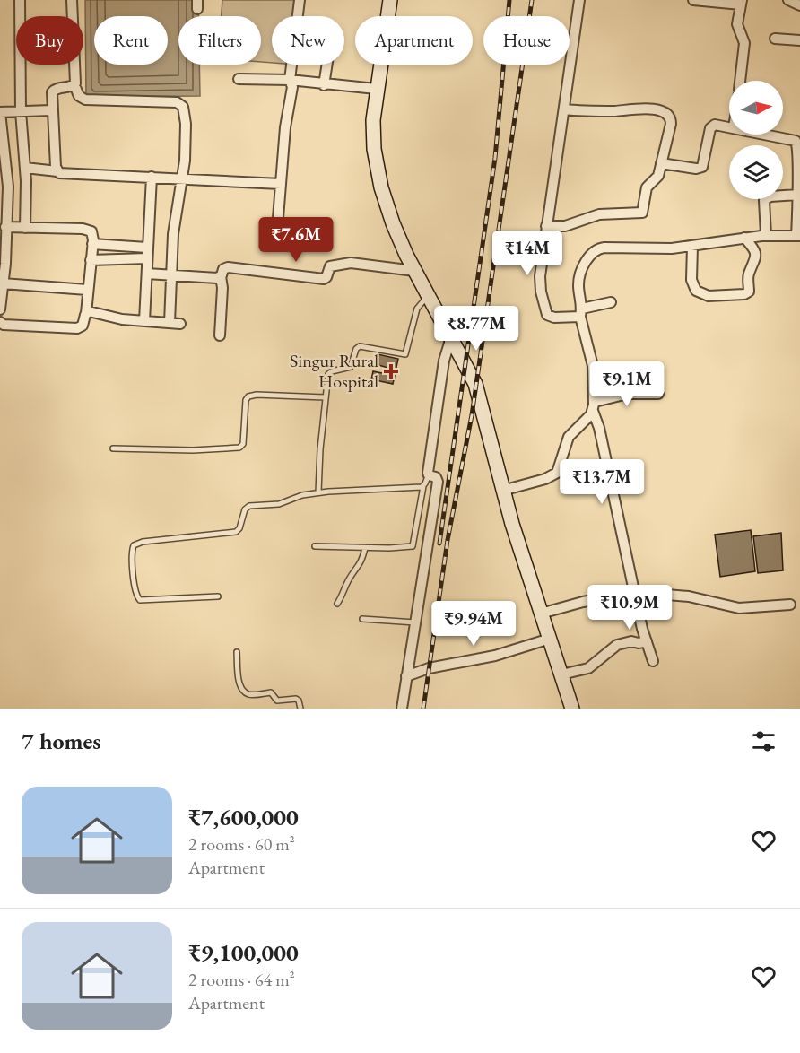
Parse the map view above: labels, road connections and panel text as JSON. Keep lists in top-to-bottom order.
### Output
{
  "places": {
    "health": ["Singur Rural Hospital"]
  },
  "north": "right",
  "page": {
    "chip": [
      "Buy",
      "Rent",
      "Filters",
      "New",
      "Apartment",
      "House"
    ],
    "price": [
      "₹7.6M",
      "₹14M",
      "₹8.77M",
      "₹9.1M",
      "₹13.7M",
      "₹10.9M",
      "₹9.94M"
    ],
    "heading": "7 homes",
    "list": [
      {
        "name": "₹7,600,000",
        "note": "2 rooms · 60 m² · Apartment"
      },
      {
        "name": "₹9,100,000",
        "note": "2 rooms · 64 m² · Apartment"
      }
    ]
  }
}
